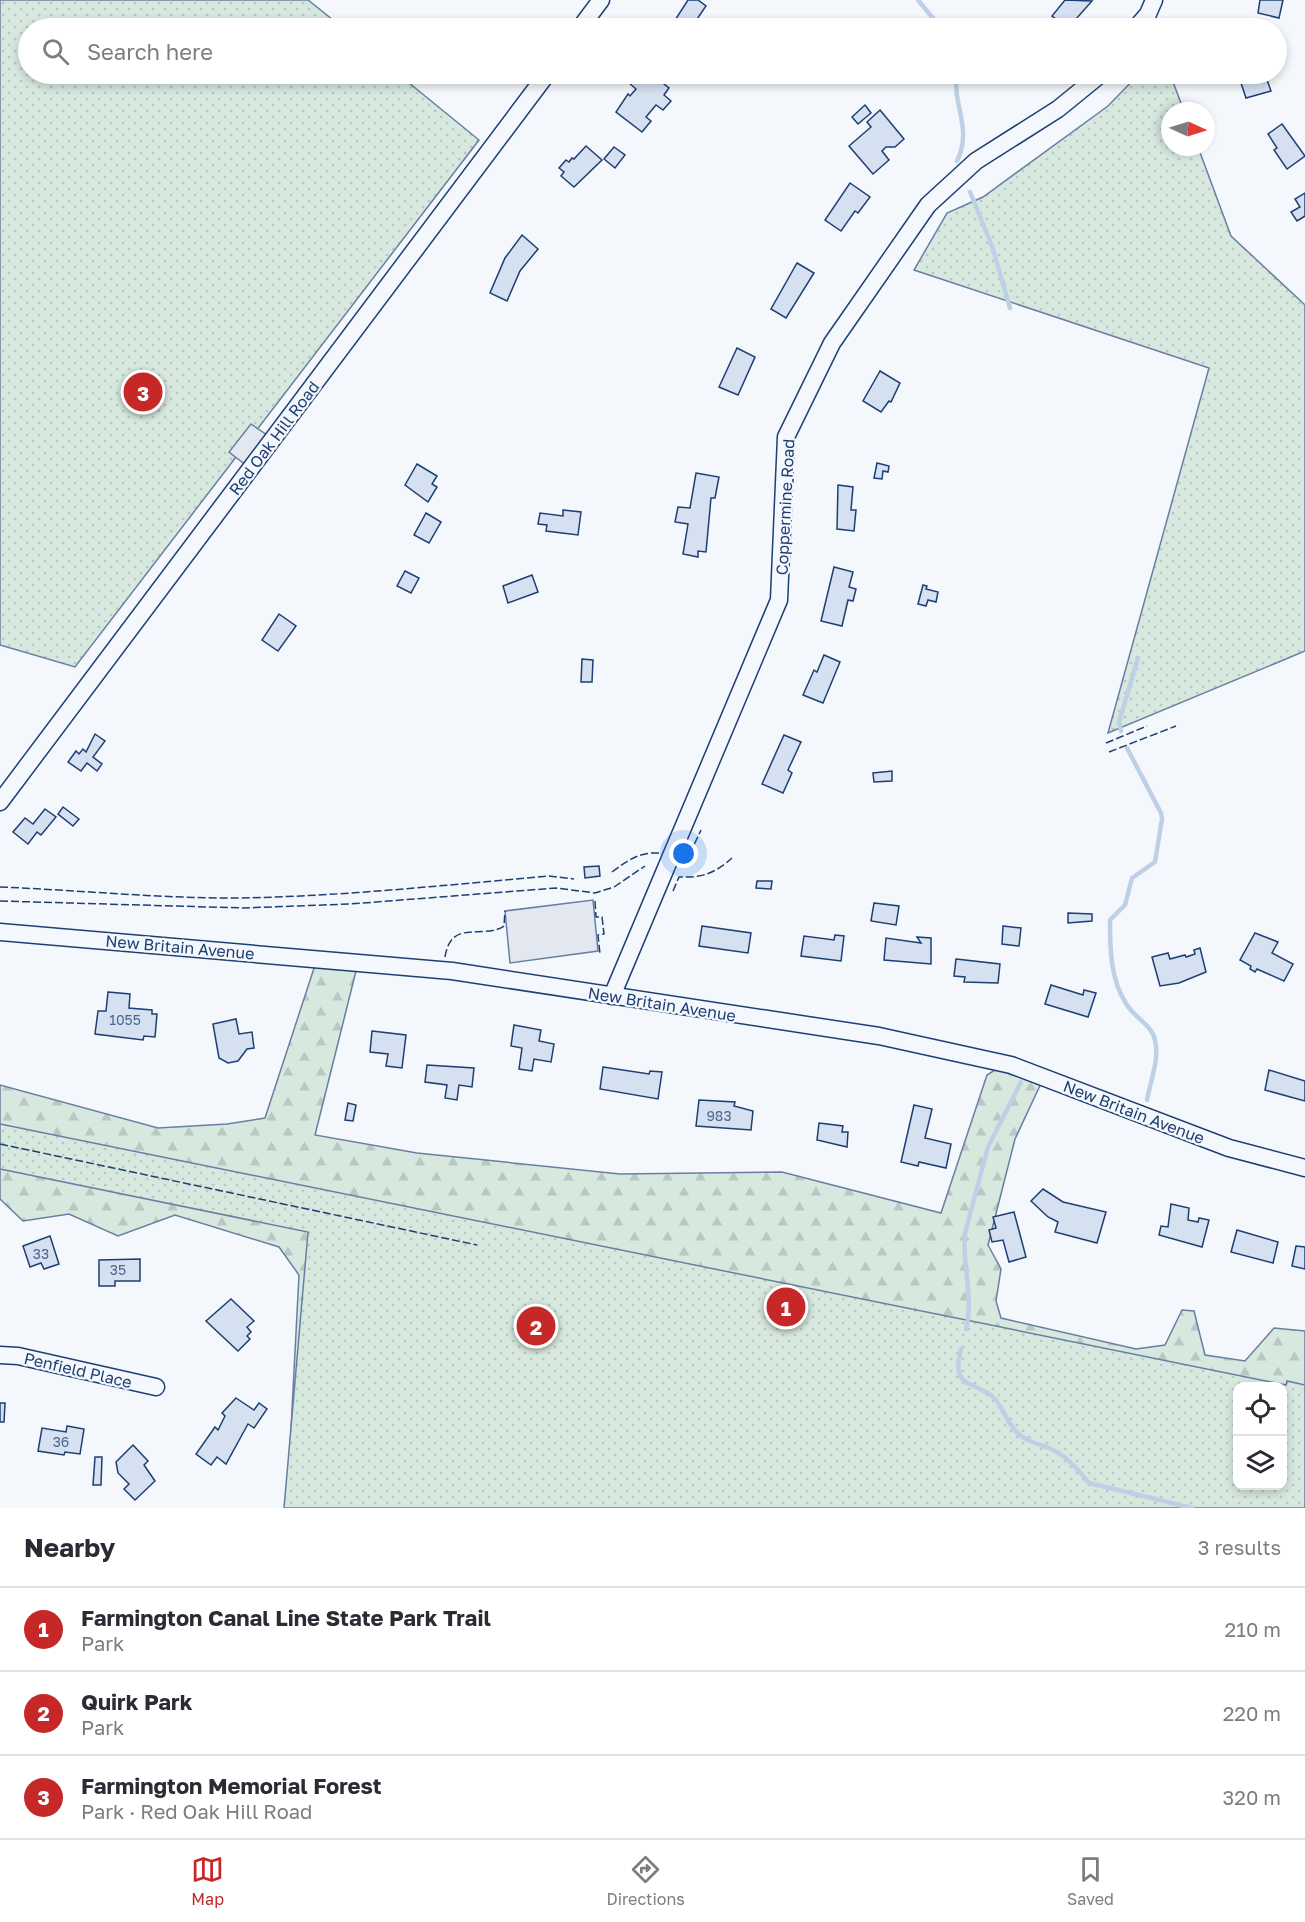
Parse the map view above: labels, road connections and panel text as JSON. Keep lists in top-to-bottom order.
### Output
{
  "streets": {
    "street": [
      "Red Oak Hill Road",
      "Coppermine Road",
      "New Britain Avenue",
      "Penfield Place"
    ]
  },
  "crossings": [
    ["Coppermine Road", "New Britain Avenue"]
  ],
  "house_numbers": [
    "1055",
    "983",
    "33",
    "35",
    "36"
  ],
  "north": "right",
  "page": {
    "search": "Search here",
    "pins": ["3", "1", "2"],
    "heading": ["Nearby", "3 results"],
    "list": [
      {
        "mark": "1",
        "name": "Farmington Canal Line State Park Trail",
        "note": "Park",
        "value": "210 m"
      },
      {
        "mark": "2",
        "name": "Quirk Park",
        "note": "Park",
        "value": "220 m"
      },
      {
        "mark": "3",
        "name": "Farmington Memorial Forest",
        "note": "Park · Red Oak Hill Road",
        "value": "320 m"
      }
    ],
    "nav": ["Map", "Directions", "Saved"]
  }
}
